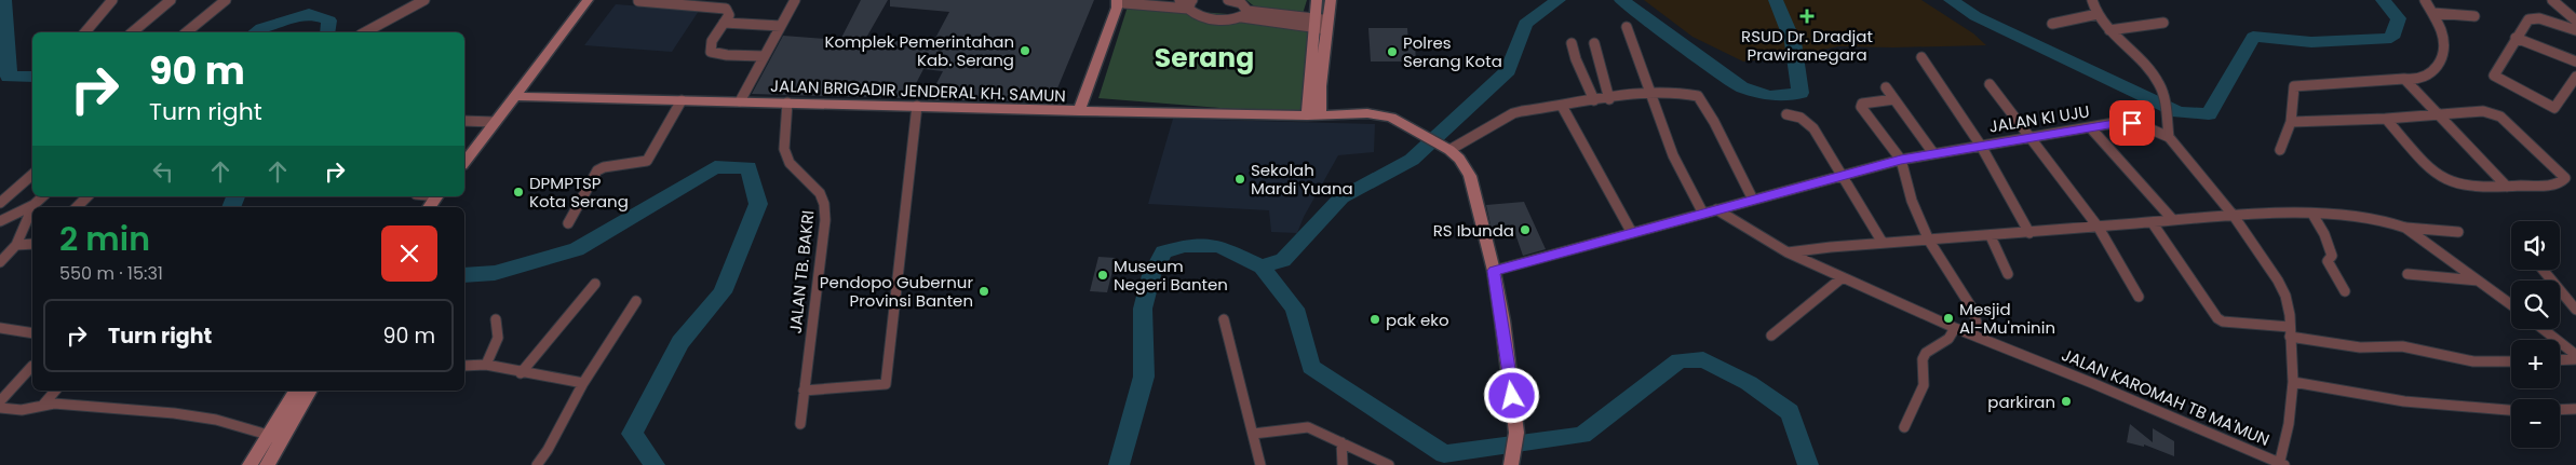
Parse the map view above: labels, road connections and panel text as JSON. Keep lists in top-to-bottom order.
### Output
{
  "streets": {
    "main road": ["JALAN BRIGADIR JENDERAL KH. SAMUN"],
    "street": ["JALAN KI UJU", "JALAN TB. BAKRI", "JALAN KAROMAH TB MA'MUN"]
  },
  "crossings": [
    ["JALAN BRIGADIR JENDERAL KH. SAMUN", "JALAN TB. BAKRI"],
    ["JALAN KI UJU", "JALAN KAROMAH TB MA'MUN"]
  ],
  "districts": ["Serang"],
  "places": {
    "health": ["RSUD Dr. Dradjat Prawiranegara"],
    "other": [
      "Komplek Pemerintahan Kab. Serang",
      "Polres Serang Kota",
      "Sekolah Mardi Yuana",
      "DPMPTSP Kota Serang",
      "RS Ibunda",
      "Museum Negeri Banten",
      "Pendopo Gubernur Provinsi Banten",
      "Mesjid Al-Mu'minin",
      "pak eko",
      "parkiran"
    ]
  },
  "page": {
    "turn": ["90 m", "Turn right"],
    "heading": ["2 min", "550 m · 15:31"],
    "map_buttons": ["+", "−"],
    "list": [
      {
        "name": "Turn right",
        "value": "90 m"
      }
    ]
  }
}
